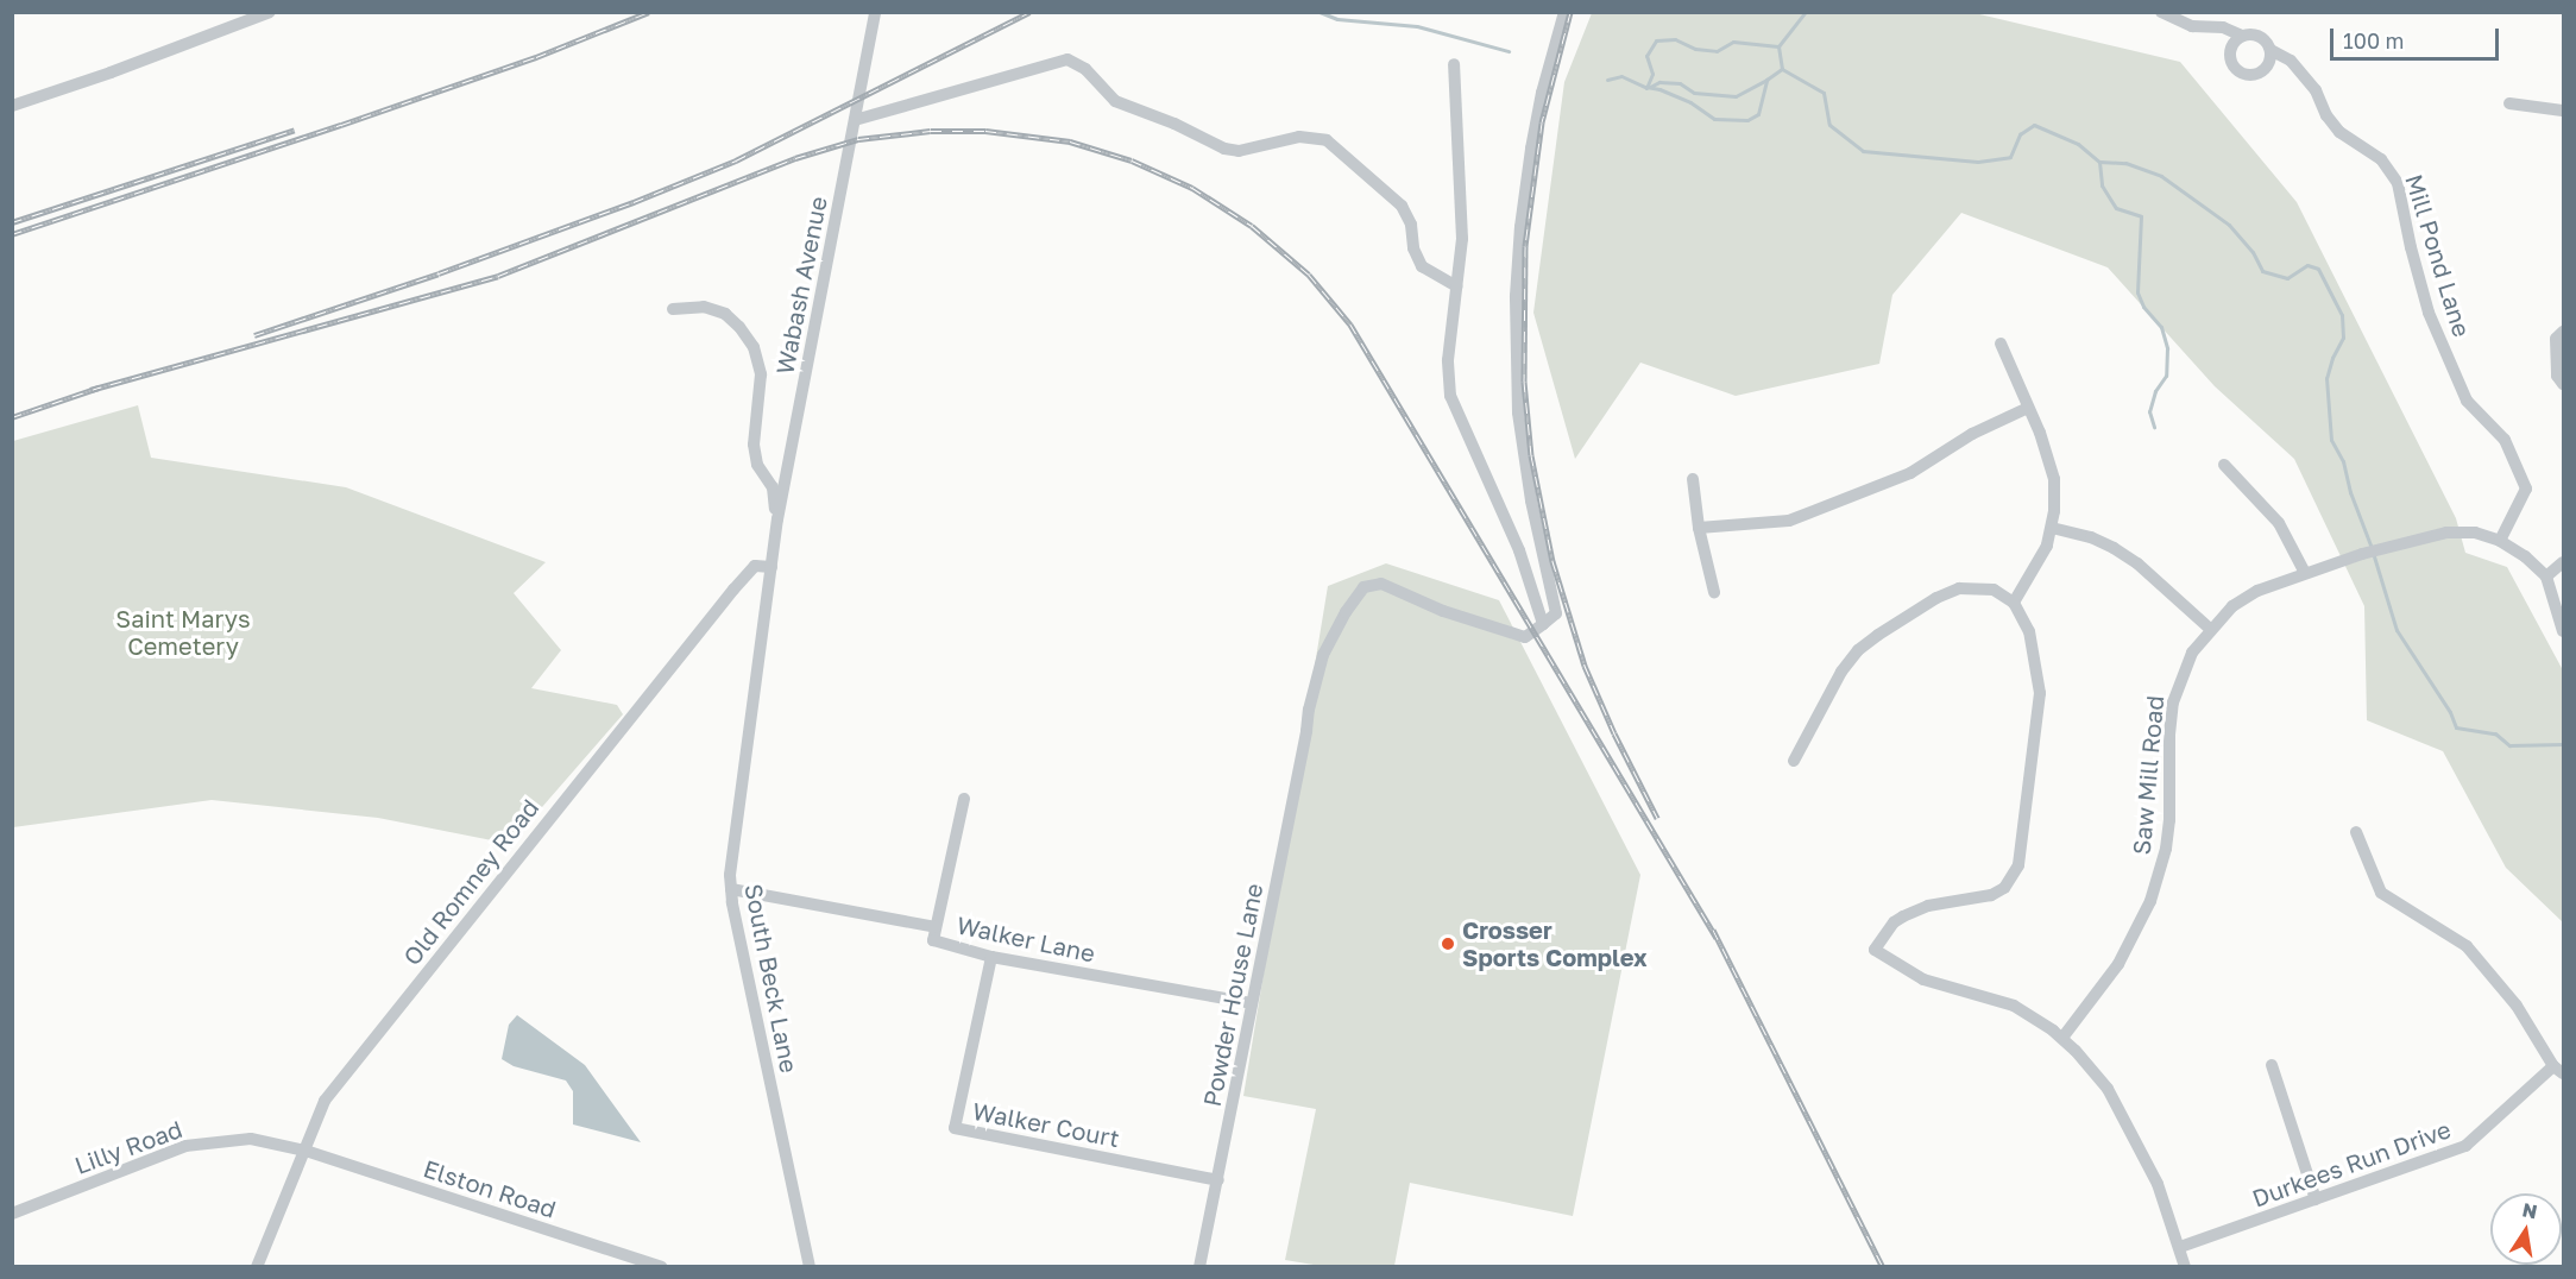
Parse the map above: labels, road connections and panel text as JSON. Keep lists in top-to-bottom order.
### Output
{
  "streets": {
    "street": [
      "Mill Pond Lane",
      "Wabash Avenue",
      "Saw Mill Road",
      "Old Romney Road",
      "Walker Lane",
      "South Beck Lane",
      "Powder House Lane",
      "Walker Court",
      "Lilly Road",
      "Durkees Run Drive",
      "Elston Road"
    ]
  },
  "crossings": [
    ["Mill Pond Lane", "Saw Mill Road"],
    ["Wabash Avenue", "Old Romney Road"],
    ["Wabash Avenue", "South Beck Lane"],
    ["Old Romney Road", "South Beck Lane"],
    ["Old Romney Road", "Lilly Road"],
    ["Old Romney Road", "Elston Road"],
    ["Walker Lane", "Powder House Lane"],
    ["Walker Lane", "Walker Court"],
    ["Powder House Lane", "Walker Court"],
    ["Lilly Road", "Elston Road"]
  ],
  "parks": ["Saint Marys Cemetery"],
  "places": ["Crosser Sports Complex"],
  "scale_bar": "100 m",
  "north": "top"
}
